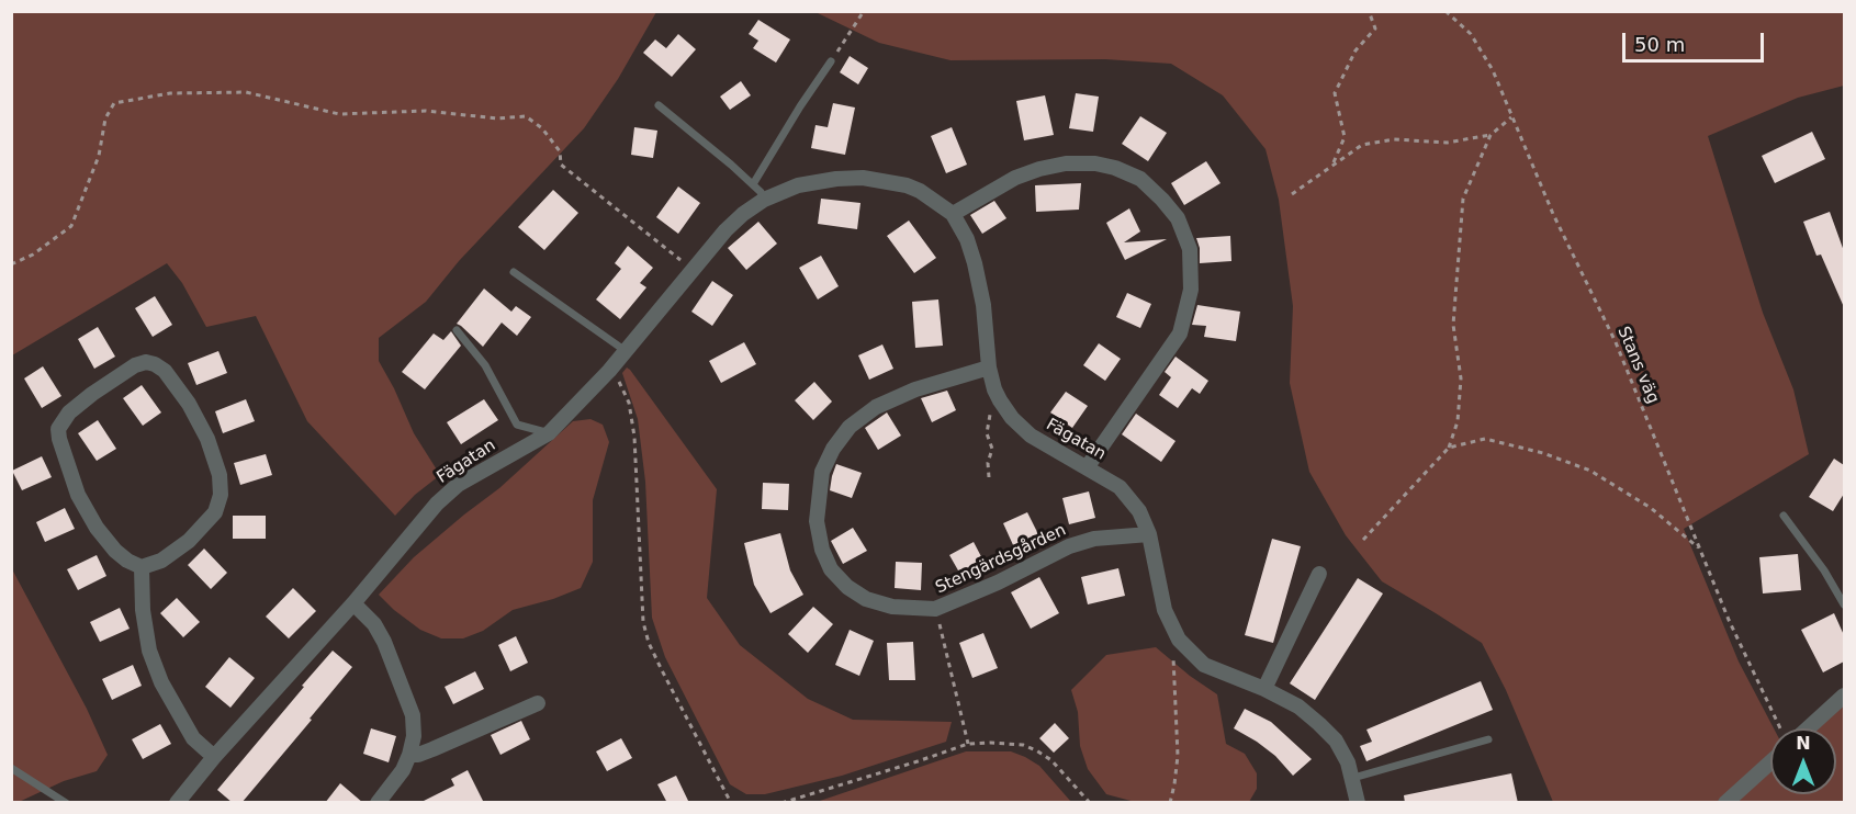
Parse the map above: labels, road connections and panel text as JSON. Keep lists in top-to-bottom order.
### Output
{
  "streets": {
    "street": ["Fägatan", "Stengärdsgården"],
    "path": ["Stans väg"]
  },
  "crossings": [
    ["Fägatan", "Stengärdsgården"]
  ],
  "scale_bar": "50 m",
  "north": "top"
}
